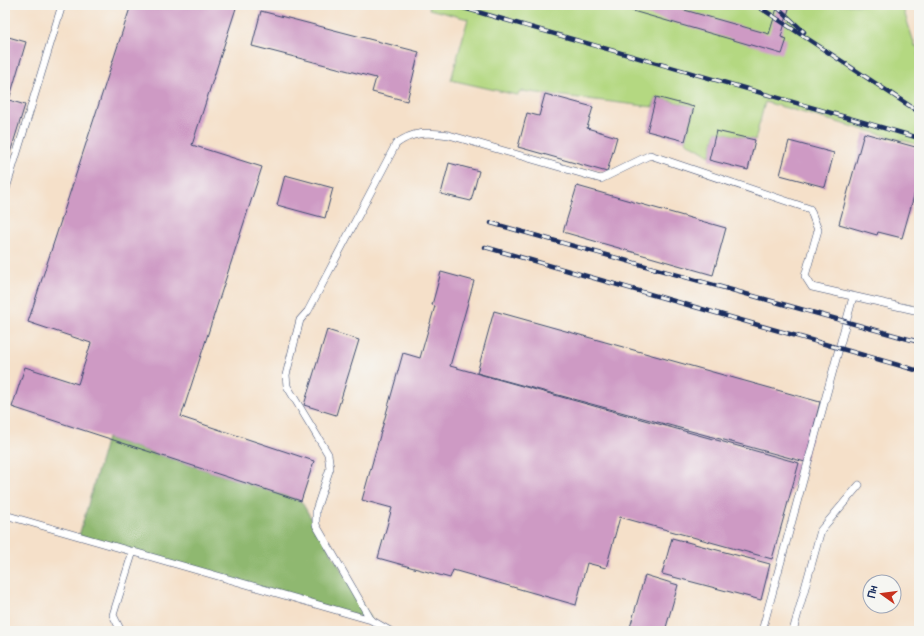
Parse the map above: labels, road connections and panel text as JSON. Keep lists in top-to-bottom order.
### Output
{
  "north": "left"
}
